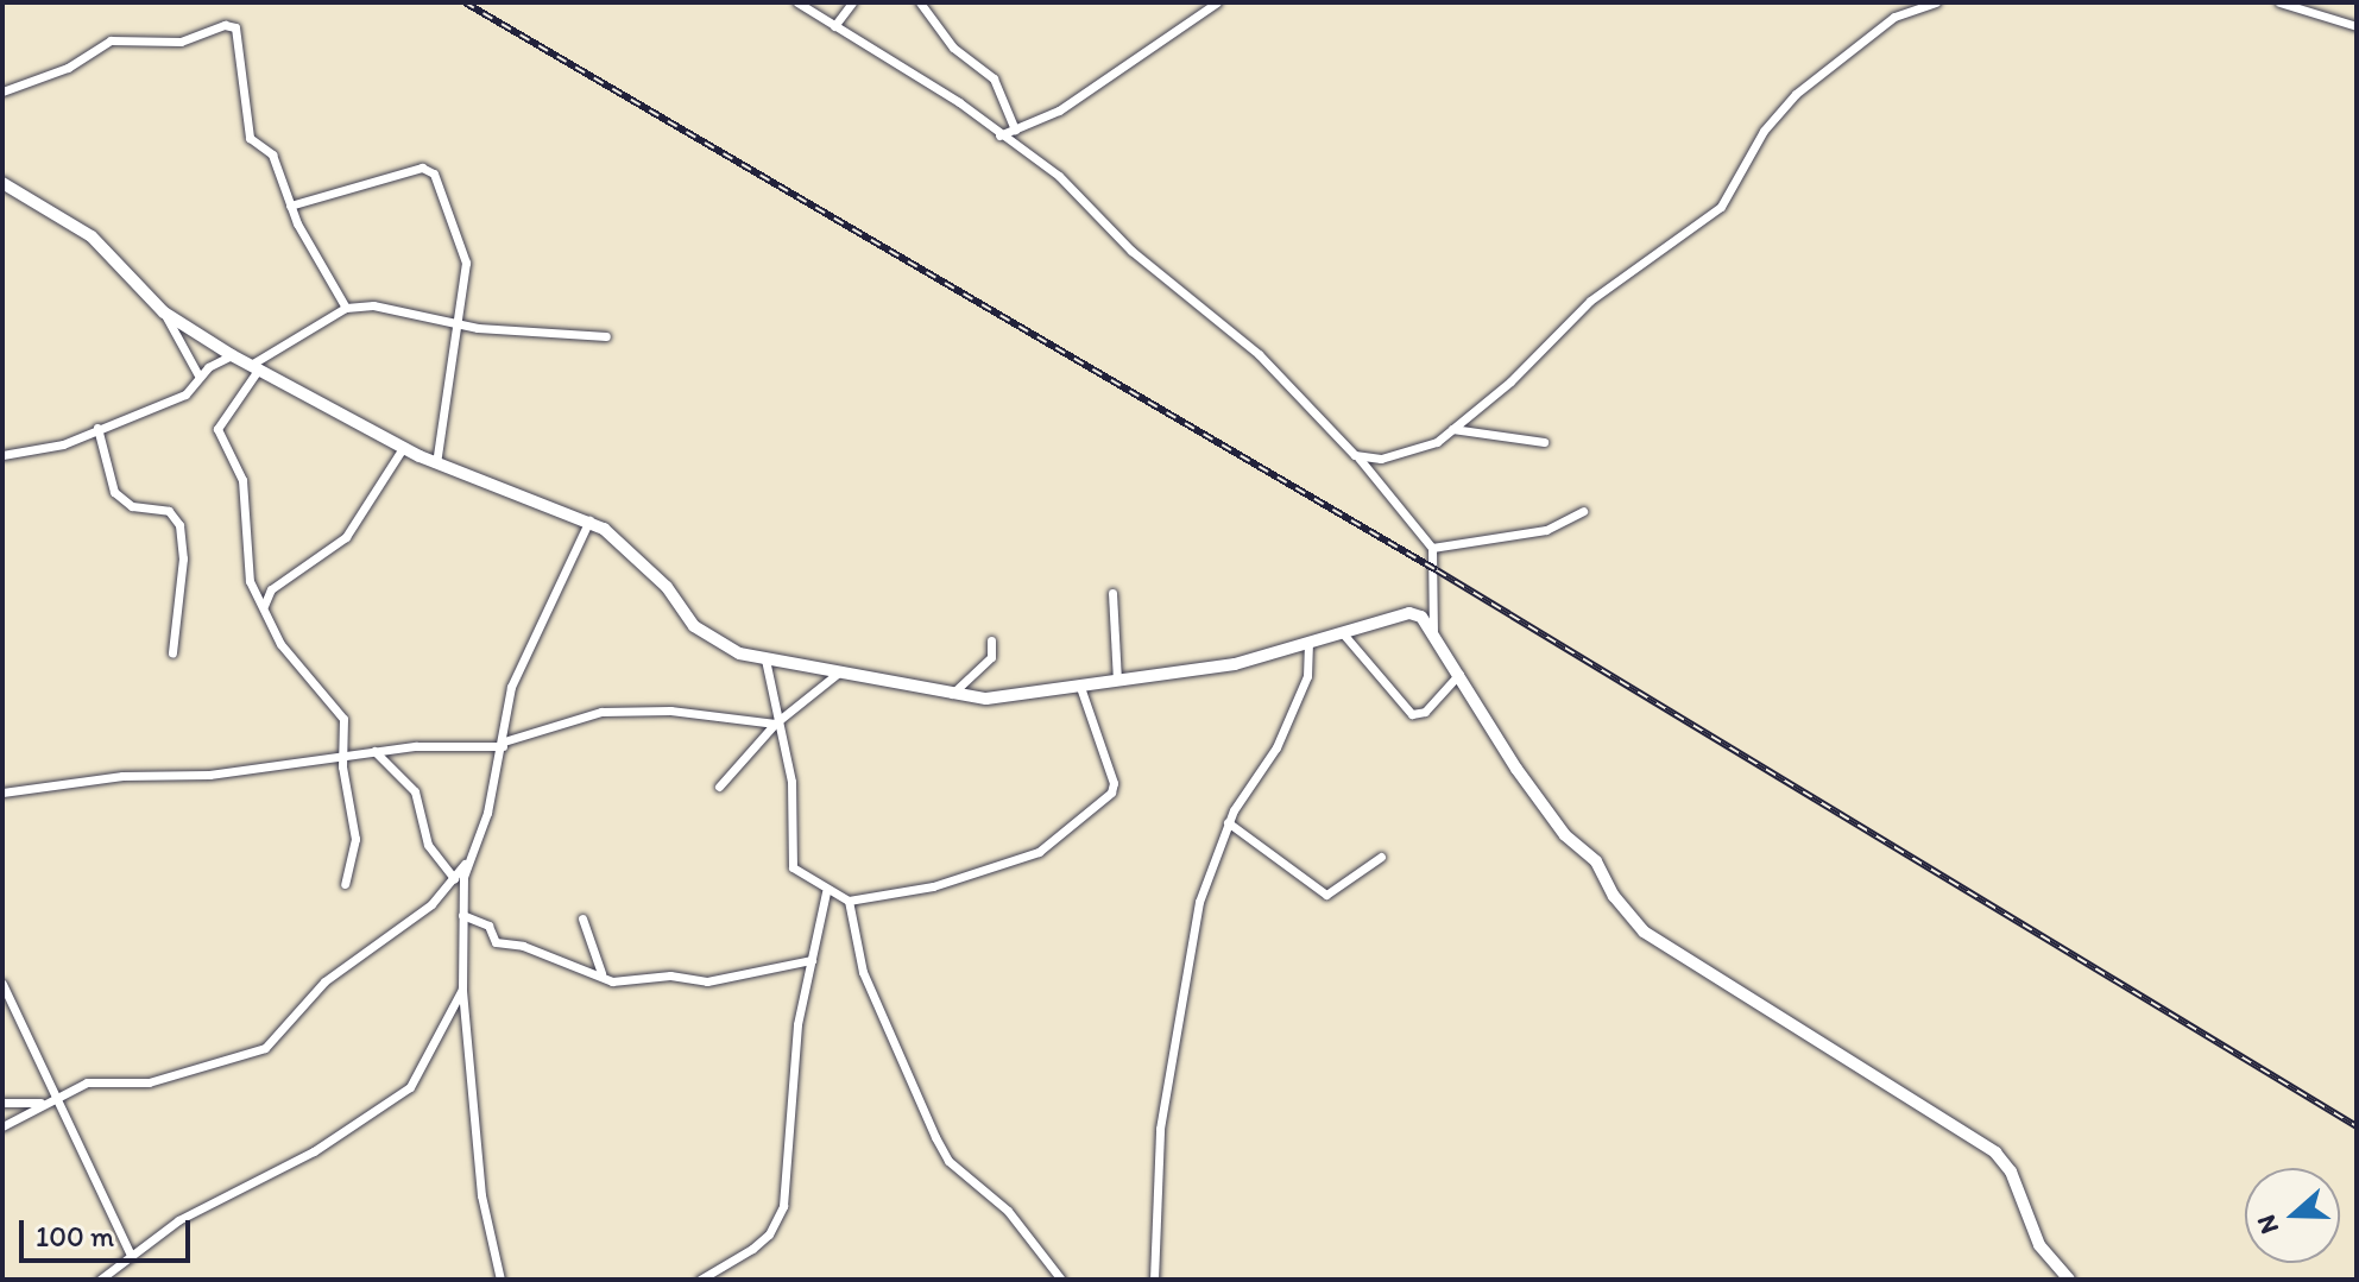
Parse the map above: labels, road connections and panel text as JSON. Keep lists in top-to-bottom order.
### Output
{
  "scale_bar": "100 m",
  "north": "left"
}
